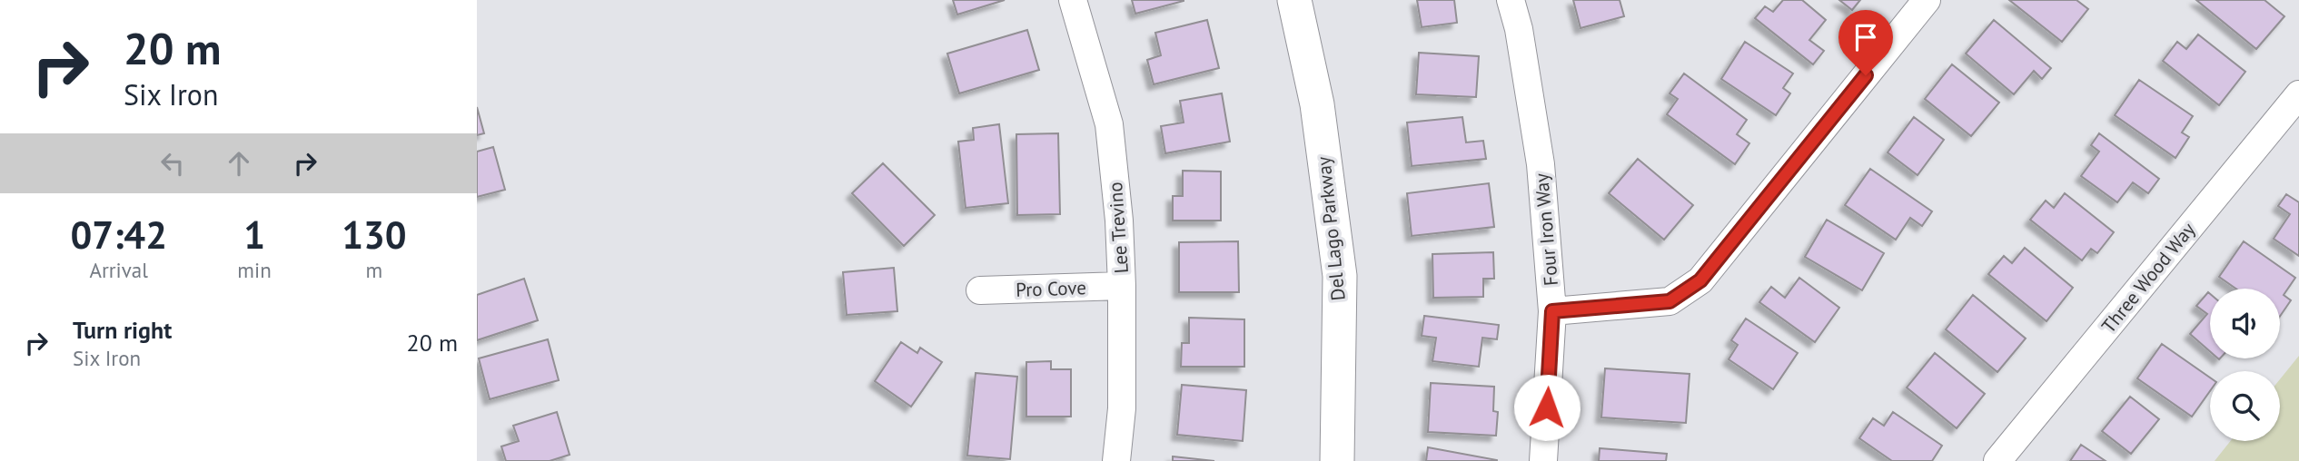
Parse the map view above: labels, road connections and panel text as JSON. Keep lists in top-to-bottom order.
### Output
{
  "streets": {
    "street": [
      "Lee Trevino",
      "Del Lago Parkway",
      "Four Iron Way",
      "Three Wood Way",
      "Pro Cove"
    ]
  },
  "crossings": [
    ["Lee Trevino", "Pro Cove"]
  ],
  "page": {
    "turn": ["20 m", "Six Iron"],
    "eta": [
      "07:42",
      "Arrival",
      "1",
      "min",
      "130",
      "m"
    ],
    "list": [
      {
        "name": "Turn right",
        "note": "Six Iron",
        "value": "20 m"
      }
    ]
  }
}
